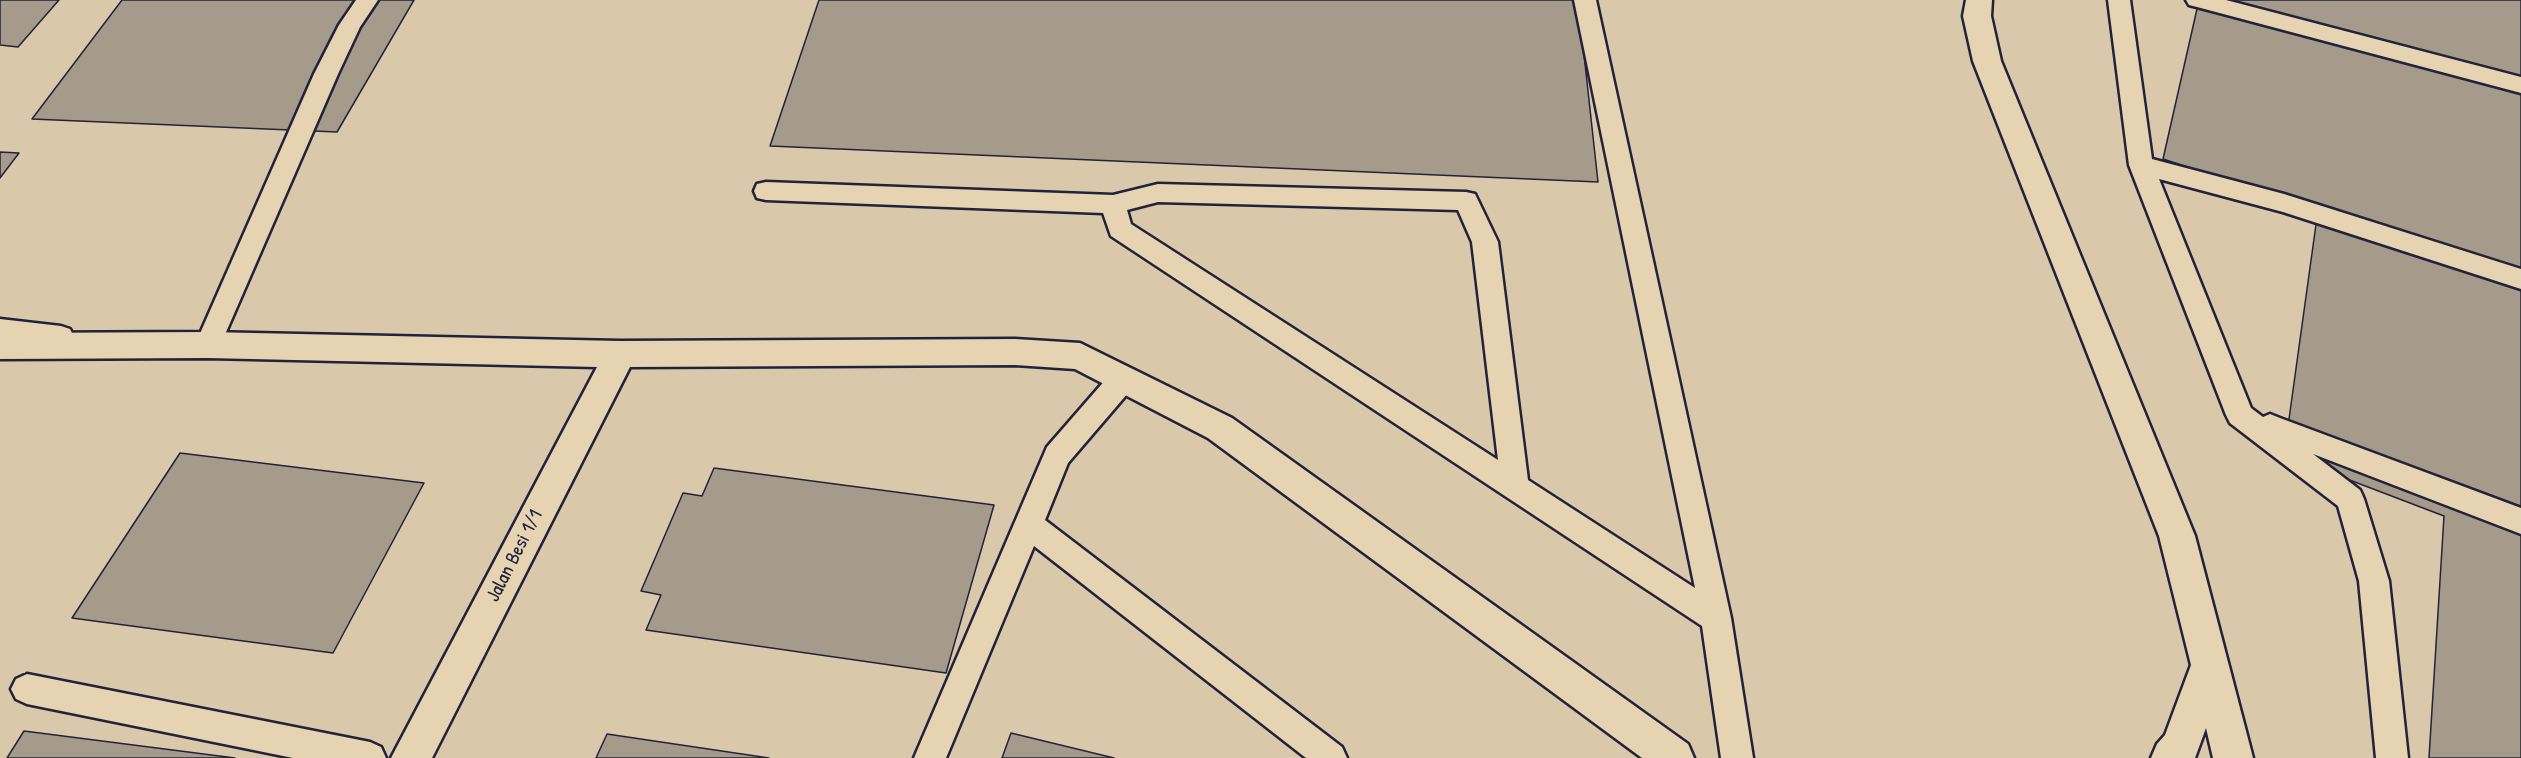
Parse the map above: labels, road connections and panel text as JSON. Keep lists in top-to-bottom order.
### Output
{
  "streets": {
    "street": ["Jalan Besi 1/1"]
  }
}
